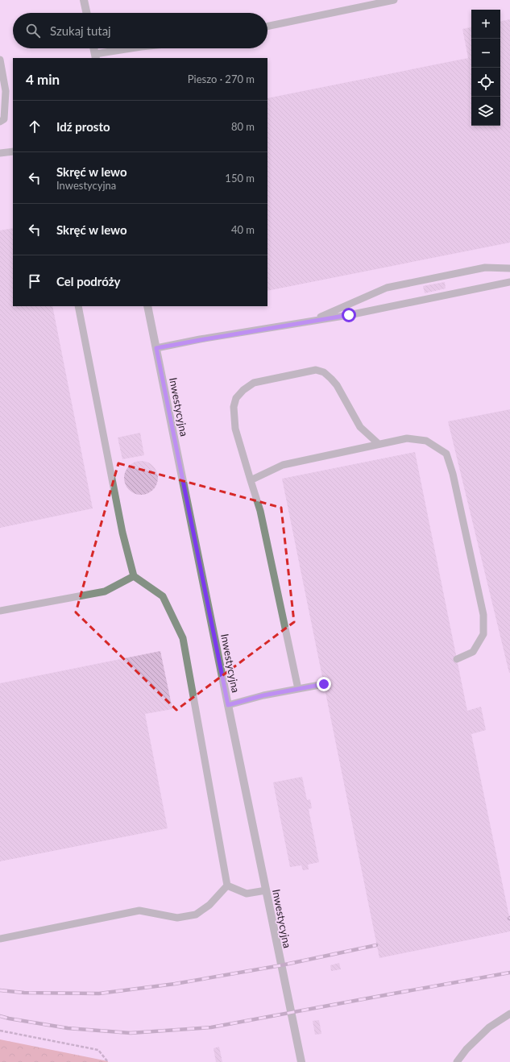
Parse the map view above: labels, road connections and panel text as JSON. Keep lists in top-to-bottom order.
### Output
{
  "streets": {
    "street": ["Inwestycyjna"]
  },
  "page": {
    "map_buttons": ["+", "−"],
    "search": "Szukaj tutaj",
    "heading": ["4 min", "Pieszo · 270 m"],
    "list": [
      ["Idź prosto", "80 m"],
      ["Skręć w lewo", "Inwestycyjna", "150 m"],
      ["Skręć w lewo", "40 m"],
      "Cel podróży"
    ]
  }
}
